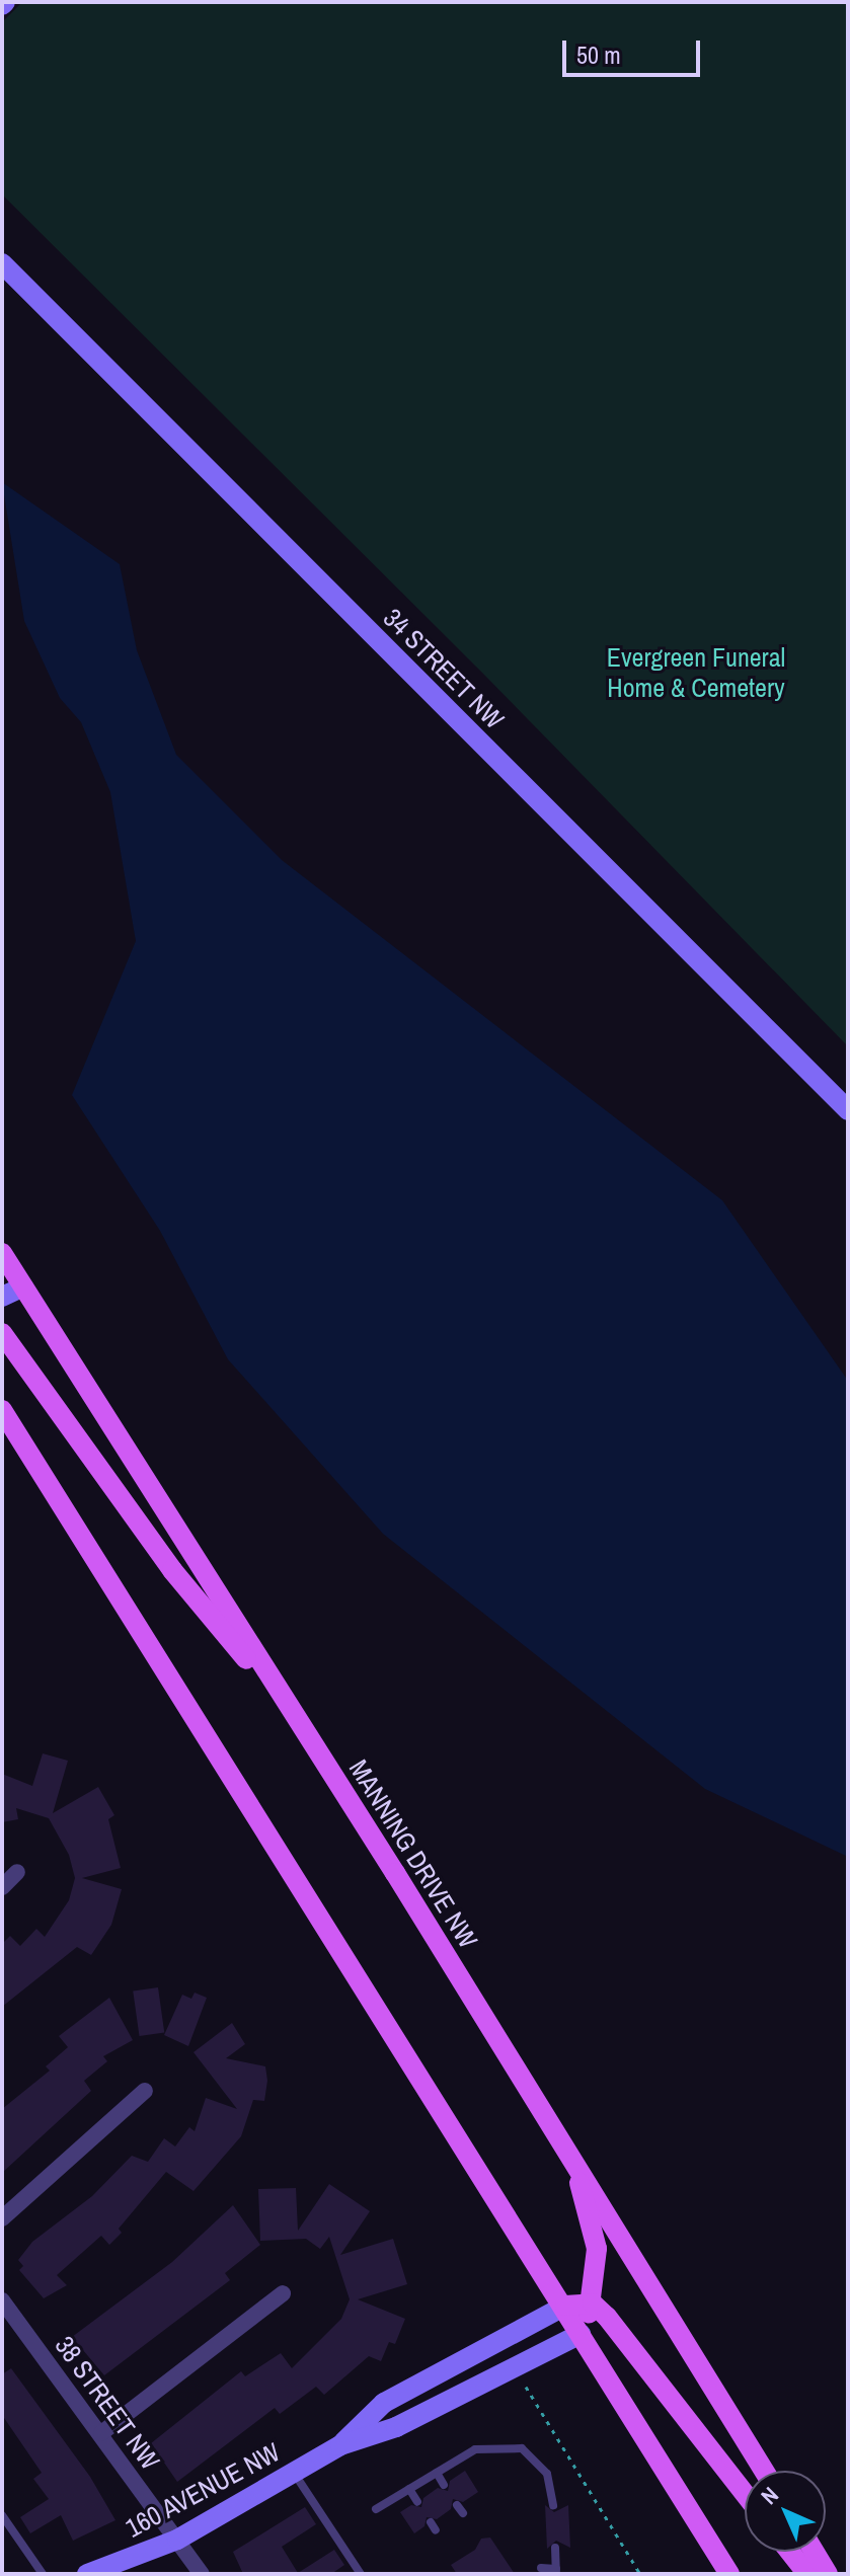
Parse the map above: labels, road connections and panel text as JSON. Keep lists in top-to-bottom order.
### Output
{
  "streets": {
    "main road": ["MANNING DRIVE NW"],
    "street": ["34 STREET NW", "38 STREET NW", "160 AVENUE NW"]
  },
  "crossings": [
    ["38 STREET NW", "160 AVENUE NW"]
  ],
  "parks": ["Evergreen Funeral Home & Cemetery"],
  "scale_bar": "50 m",
  "north": "top left"
}
